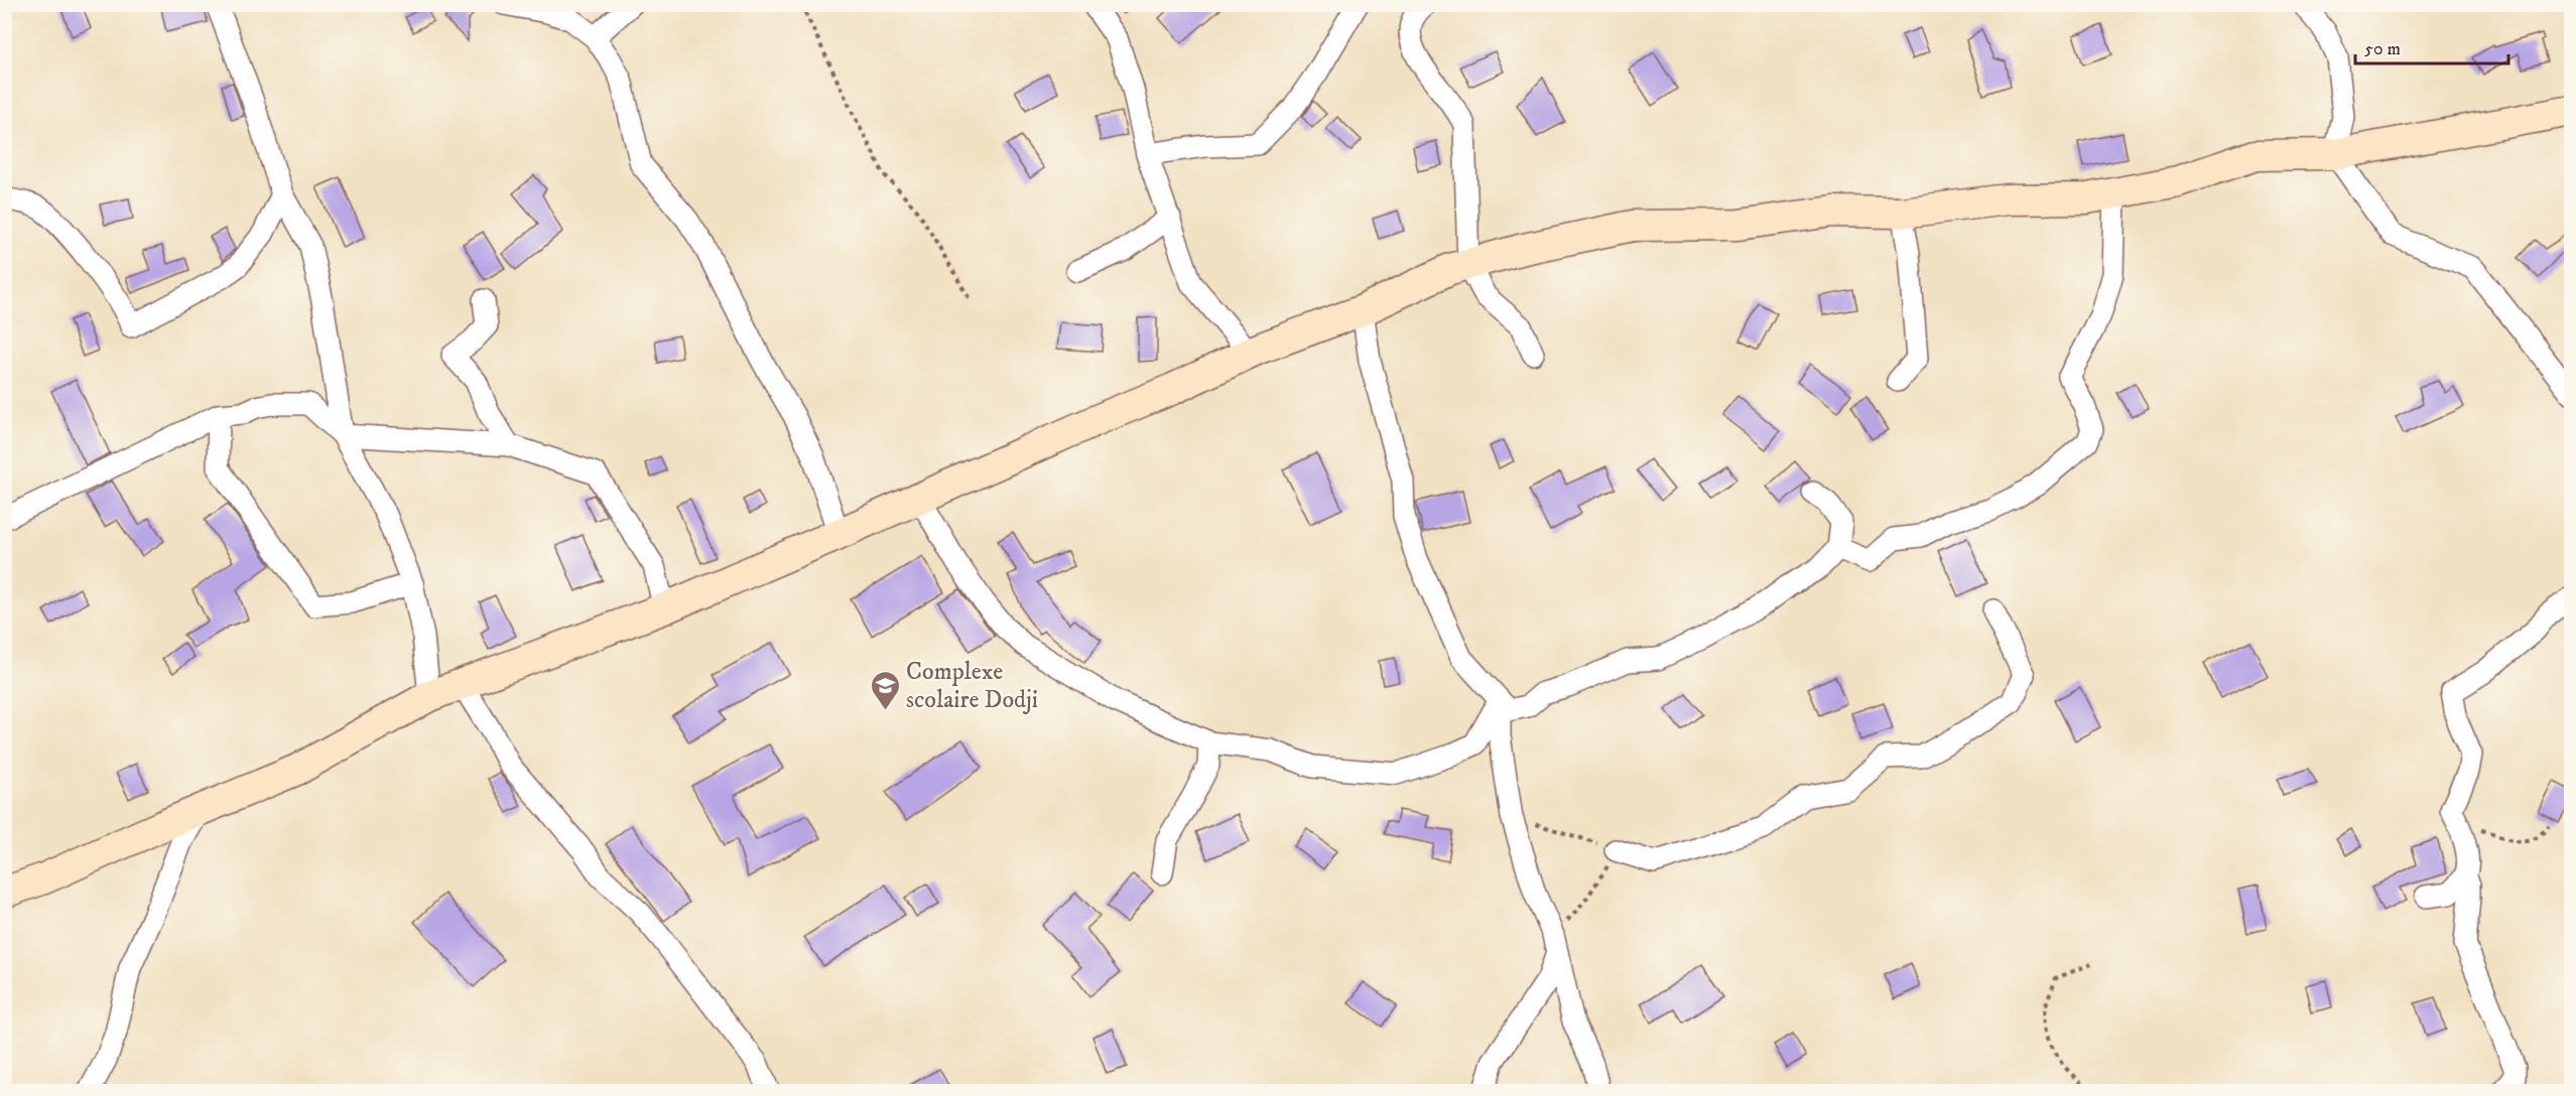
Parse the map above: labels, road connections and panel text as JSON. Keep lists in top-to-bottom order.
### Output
{
  "places": {
    "school or university": ["Complexe scolaire Dodji"]
  },
  "scale_bar": "50 m"
}
